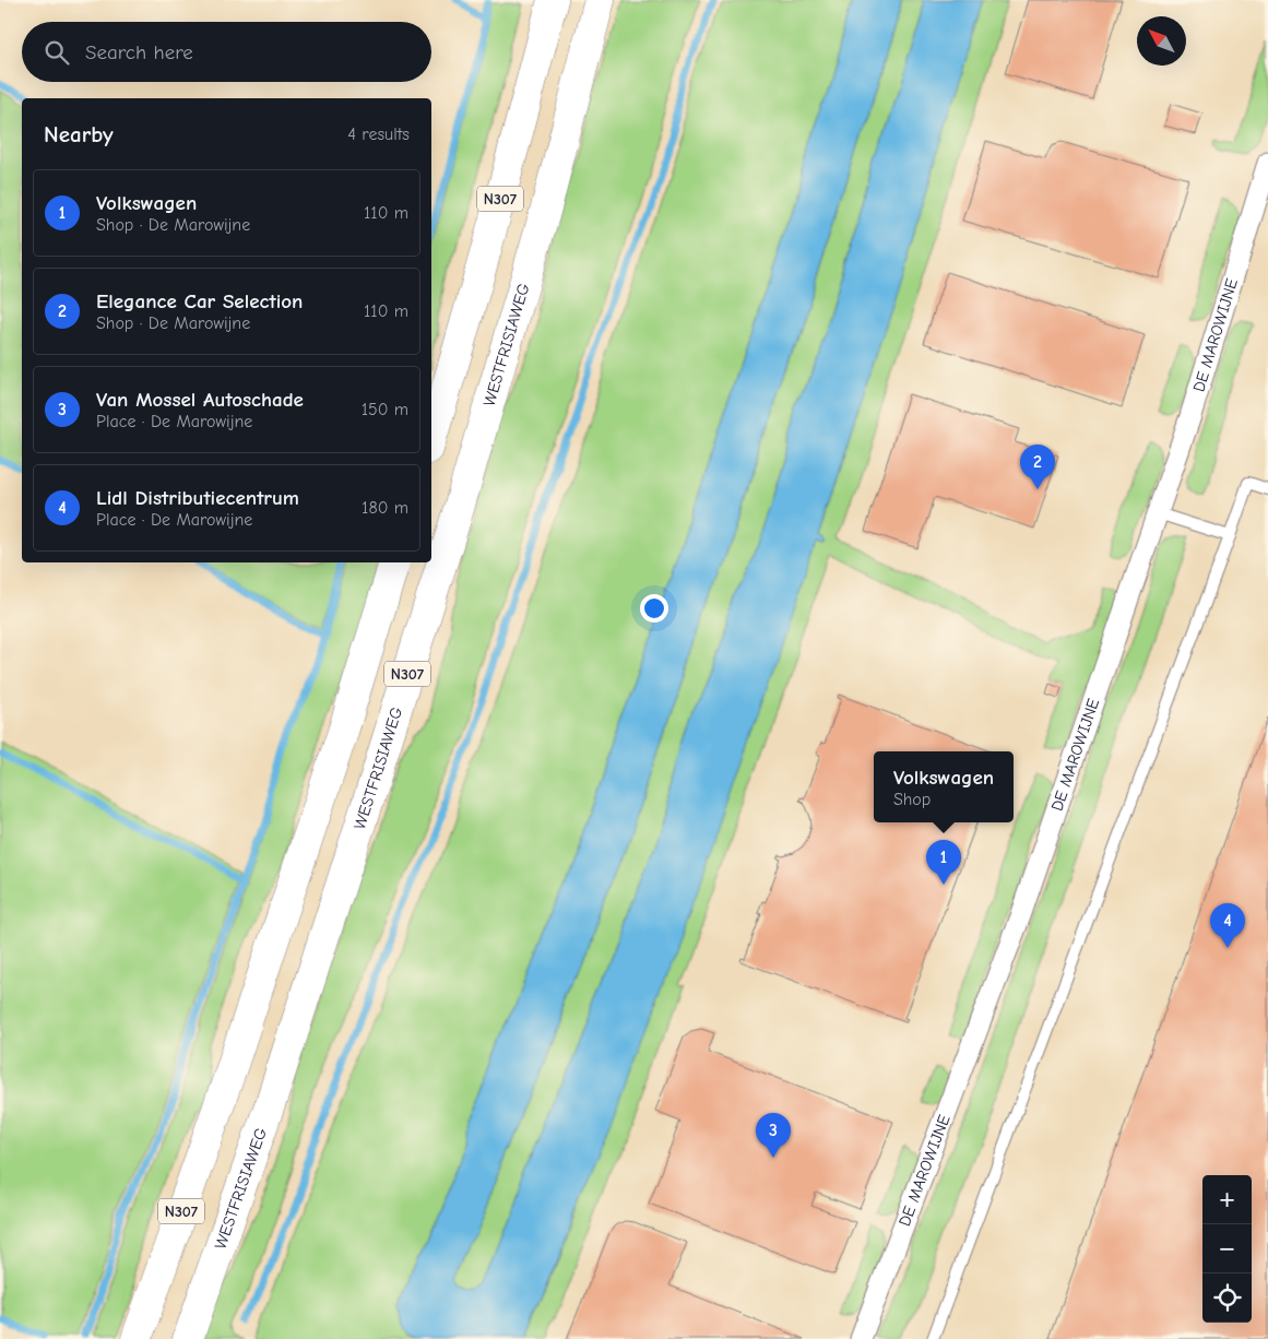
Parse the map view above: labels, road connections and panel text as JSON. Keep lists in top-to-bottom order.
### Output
{
  "streets": {
    "highway": ["N307", "WESTFRISIAWEG"],
    "street": ["DE MAROWIJNE"]
  },
  "north": "top left",
  "page": {
    "search": "Search here",
    "heading": ["Nearby", "4 results"],
    "list": [
      {
        "mark": "1",
        "name": "Volkswagen",
        "note": "Shop · De Marowijne",
        "value": "110 m"
      },
      {
        "mark": "2",
        "name": "Elegance Car Selection",
        "note": "Shop · De Marowijne",
        "value": "110 m"
      },
      {
        "mark": "3",
        "name": "Van Mossel Autoschade",
        "note": "Place · De Marowijne",
        "value": "150 m"
      },
      {
        "mark": "4",
        "name": "Lidl Distributiecentrum",
        "note": "Place · De Marowijne",
        "value": "180 m"
      }
    ],
    "pins": [
      "2",
      "1",
      "4",
      "3"
    ],
    "popup": ["Volkswagen", "Shop"],
    "map_buttons": ["+", "−"]
  }
}
